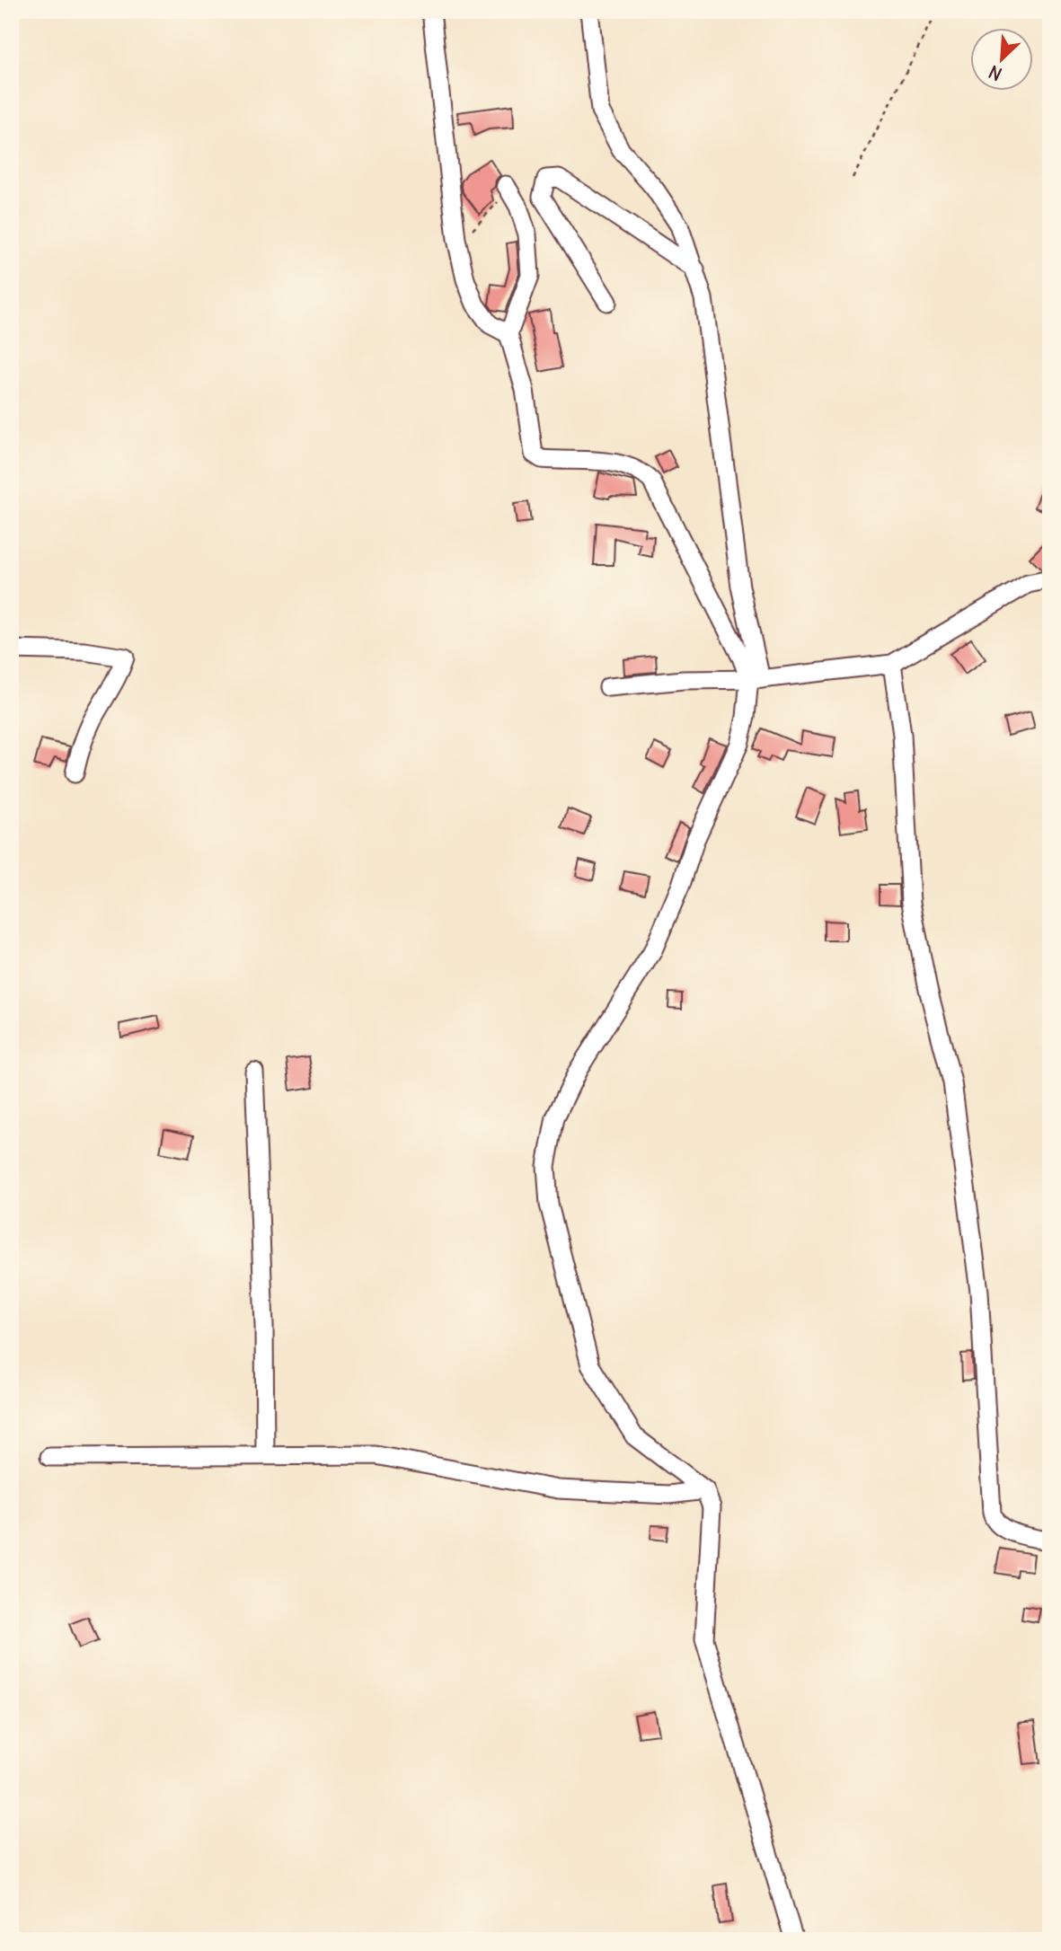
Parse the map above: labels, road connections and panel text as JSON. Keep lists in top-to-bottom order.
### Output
{
  "north": "bottom left"
}
